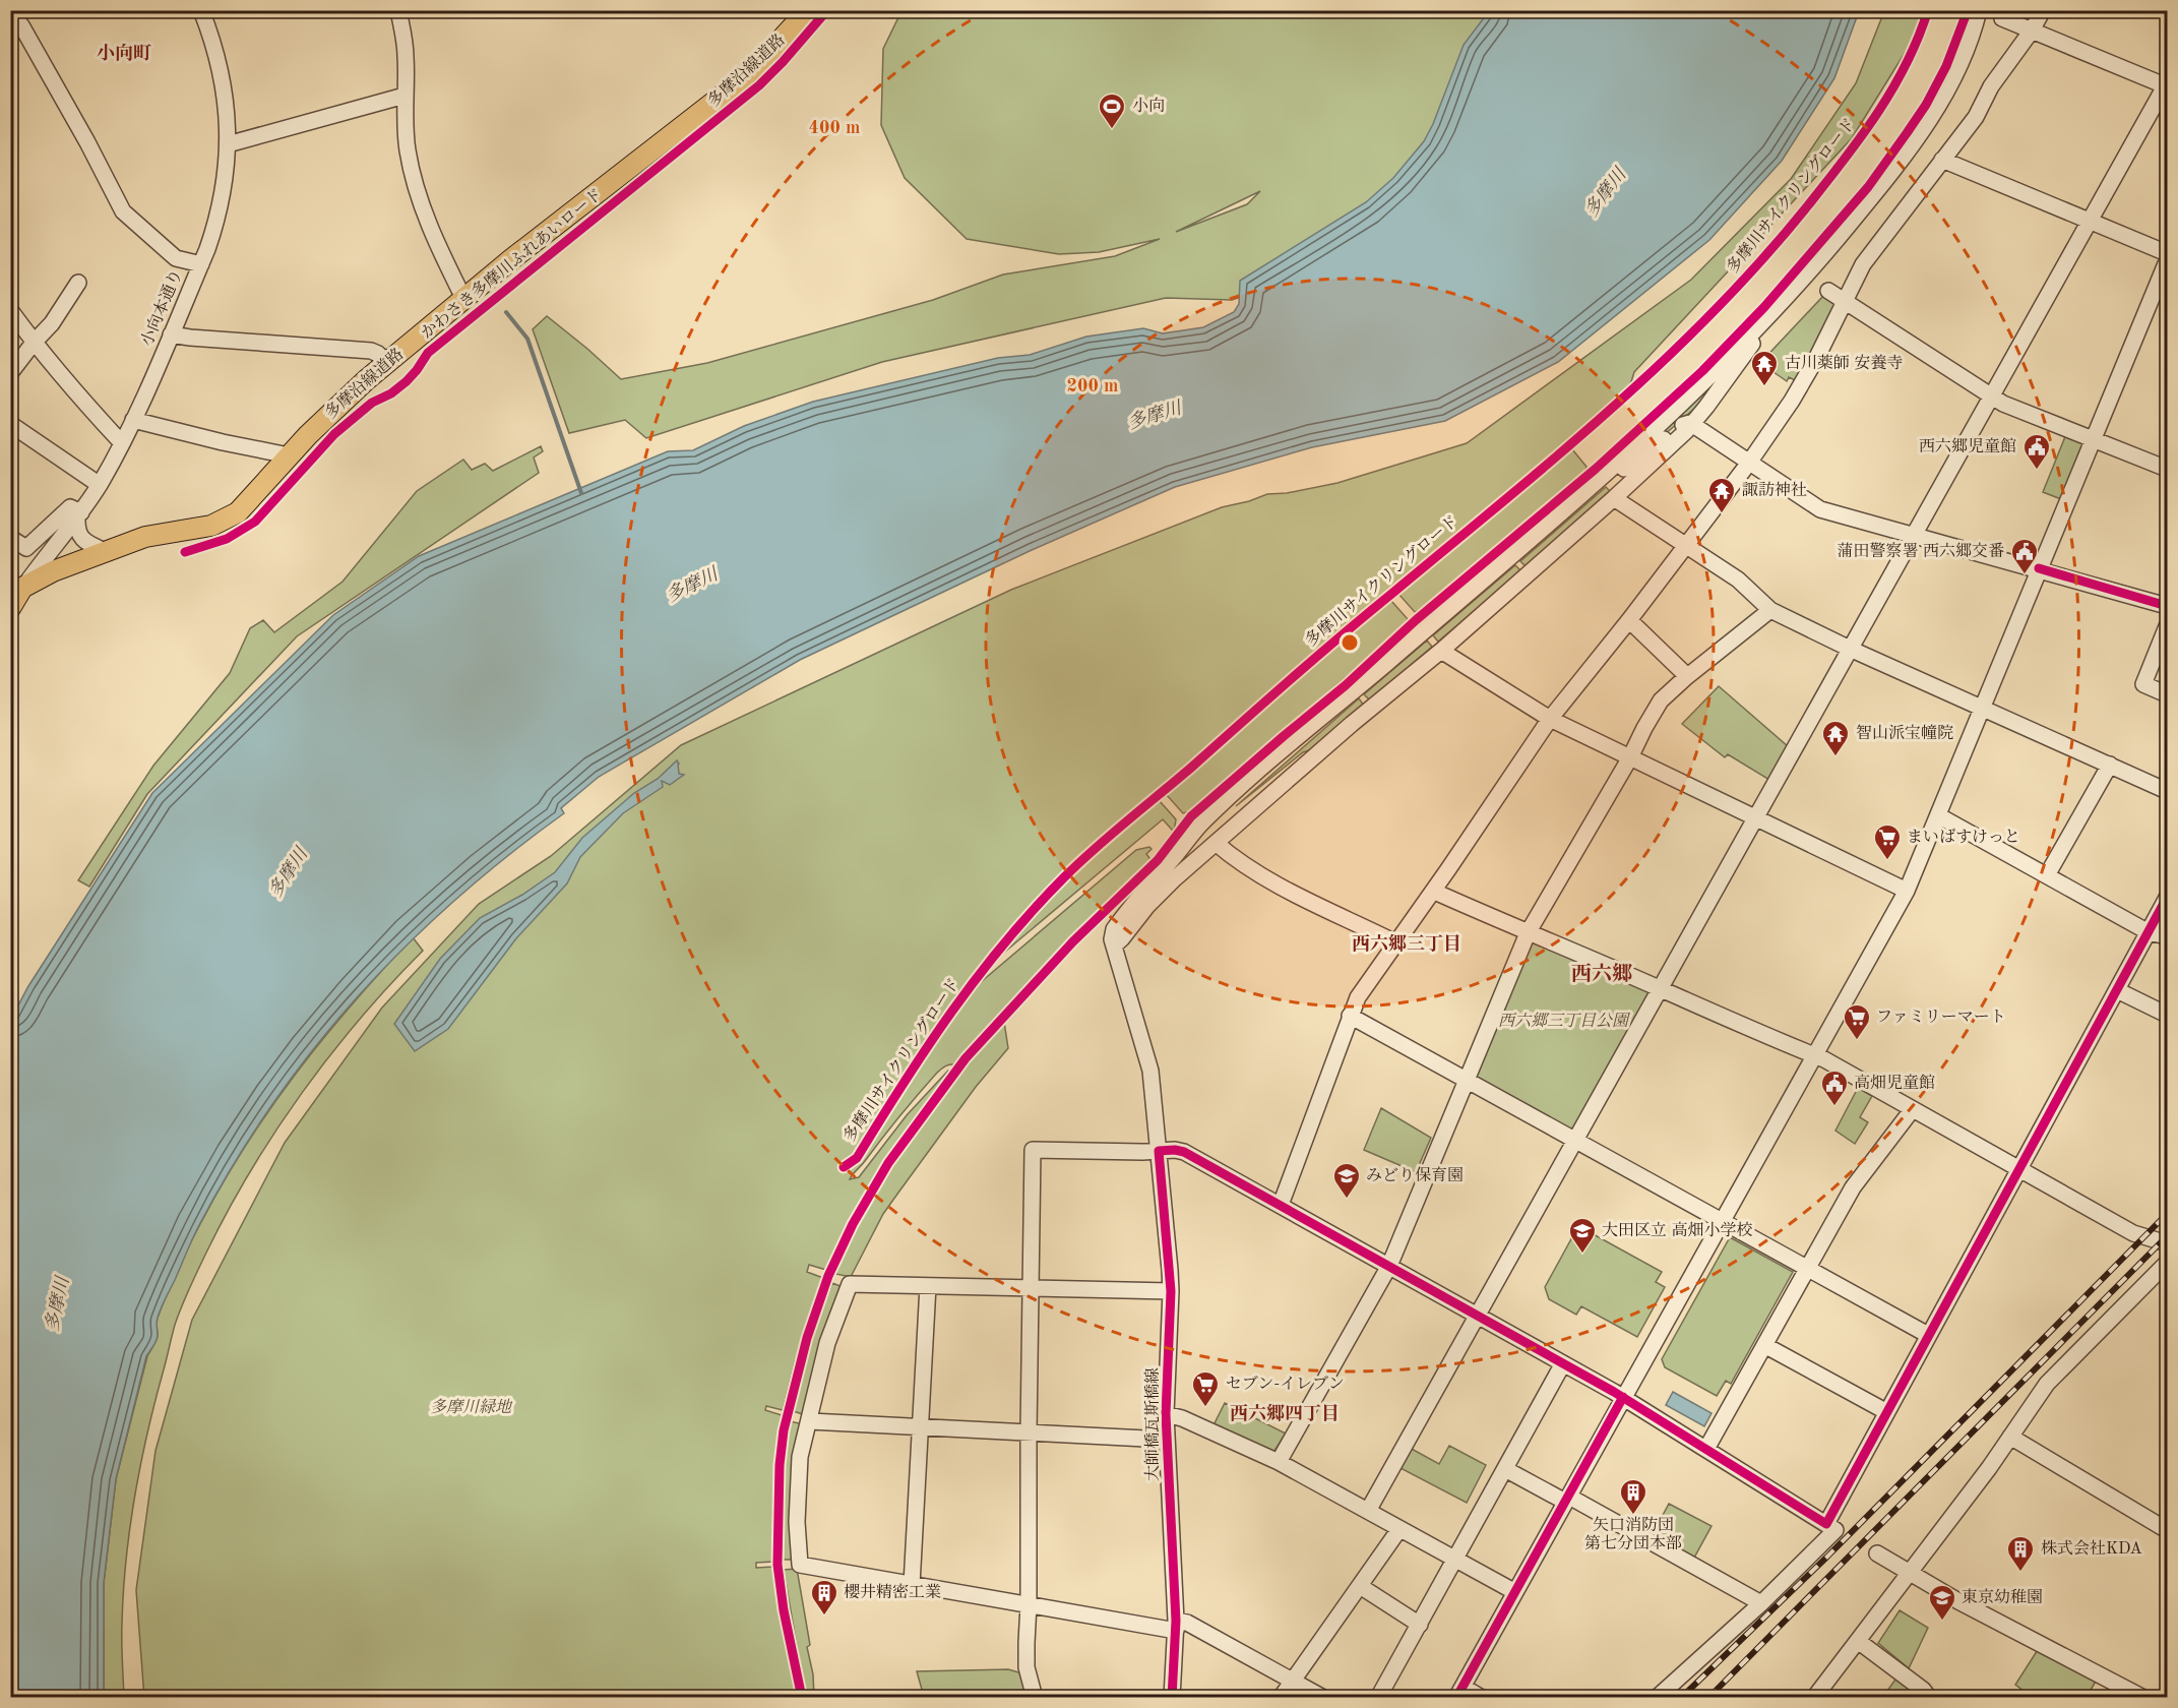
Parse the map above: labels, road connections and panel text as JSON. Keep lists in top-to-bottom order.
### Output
{
  "streets": {
    "main road": ["多摩沿線道路"],
    "street": ["小向本通り", "大師橋瓦斯橋線"],
    "cycle path": ["多摩川サイクリングロード", "かわさき多摩川ふれあいロード"]
  },
  "crossings": [
    ["多摩沿線道路", "小向本通り"]
  ],
  "districts": [
    "小向町",
    "西六郷三丁目",
    "西六郷",
    "西六郷四丁目"
  ],
  "water": ["多摩川"],
  "parks": ["西六郷三丁目公園", "多摩川緑地"],
  "places": {
    "sports": ["小向"],
    "temple": ["古川薬師 安養寺", "諏訪神社", "智山派宝幢院"],
    "public building": ["西六郷児童館", "蒲田警察署 西六郷交番", "高畑児童館"],
    "supermarket": ["まいばすけっと", "ファミリーマート", "セブン-イレブン"],
    "school or university": ["みどり保育園", "大田区立 高畑小学校", "東京幼稚園"],
    "building": ["矢口消防団 第七分団本部", "株式会社KDA", "櫻井精密工業"]
  },
  "rings": ["400 m", "200 m"]
}
